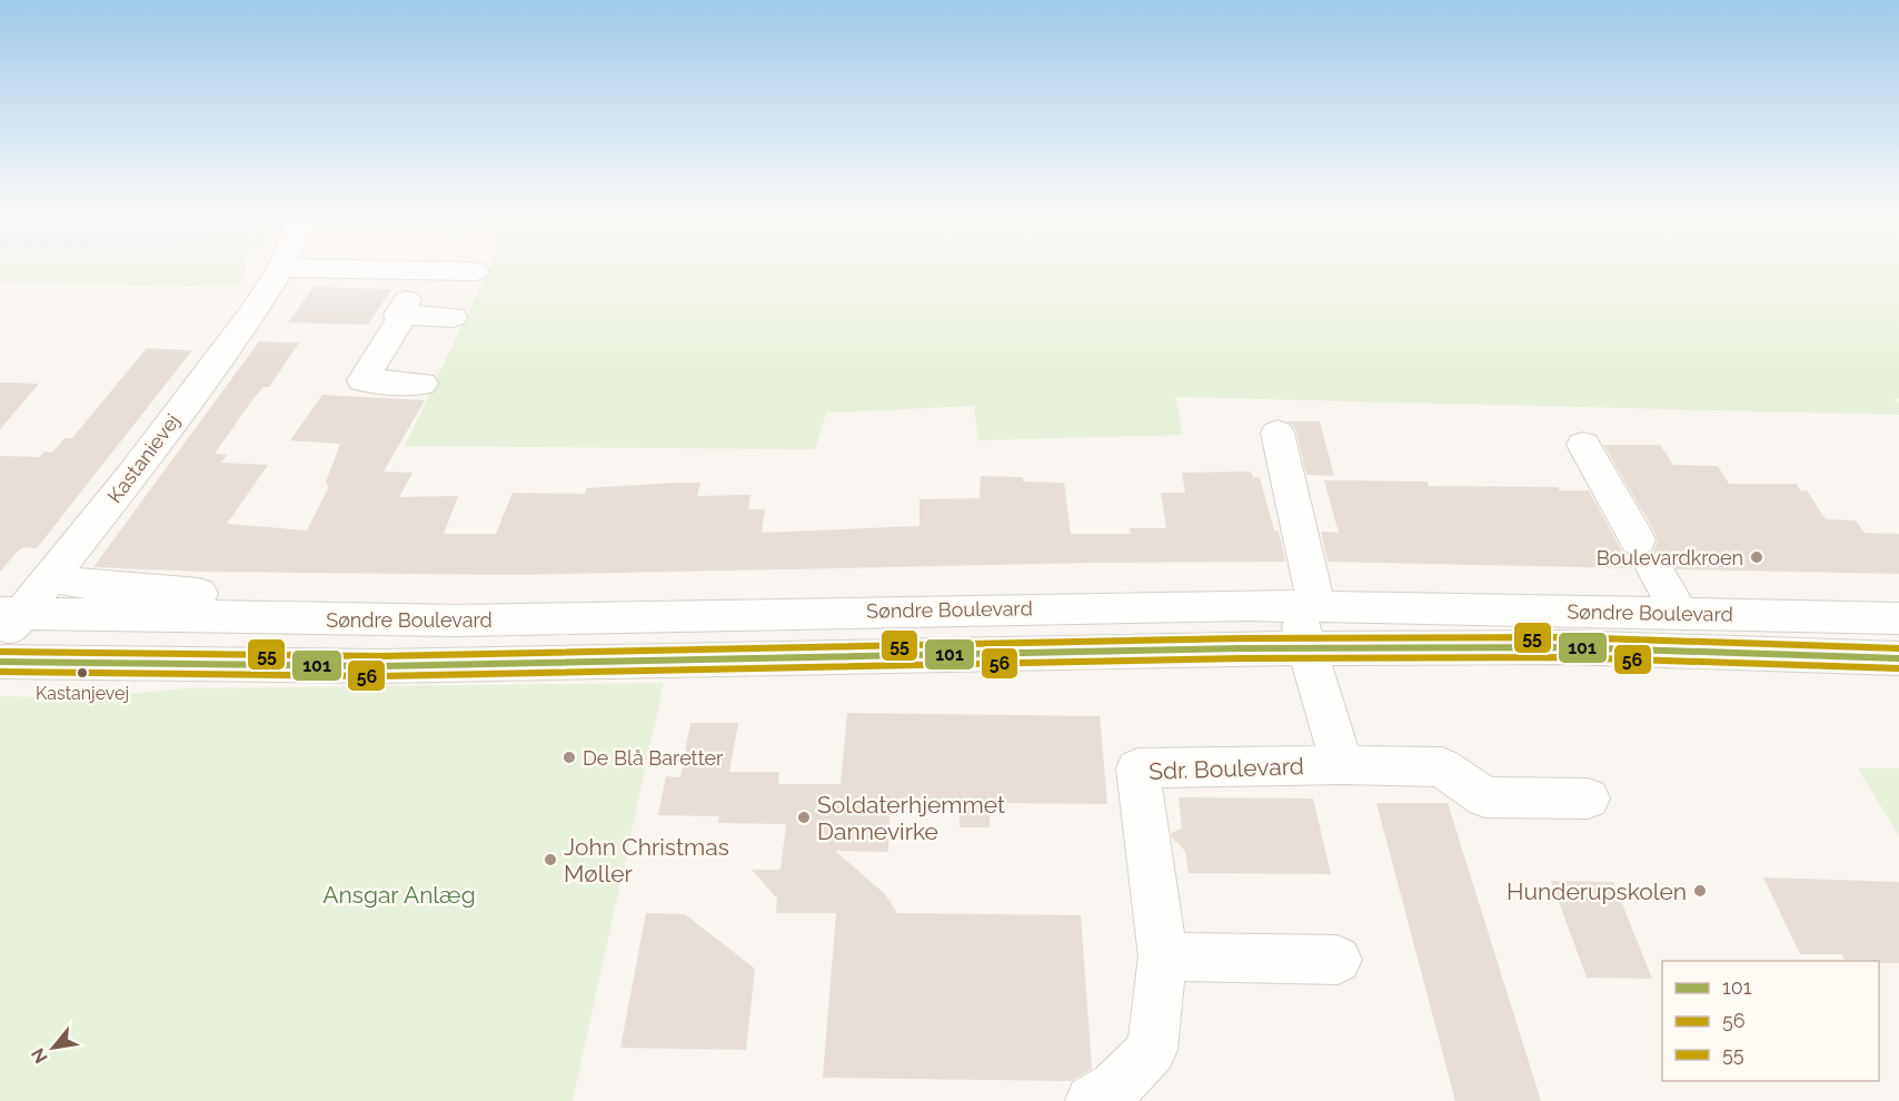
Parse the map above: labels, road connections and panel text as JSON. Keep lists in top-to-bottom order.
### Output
{
  "streets": {
    "street": ["Kastanievej", "Søndre Boulevard", "Sdr. Boulevard"]
  },
  "crossings": [
    ["Kastanievej", "Søndre Boulevard"]
  ],
  "parks": ["Ansgar Anlæg"],
  "places": [
    "Boulevardkroen",
    "Kastanjevej",
    "De Blå Baretter",
    "Soldaterhjemmet Dannevirke",
    "John Christmas Møller",
    "Hunderupskolen"
  ],
  "lines": ["transit line 55", "transit line 101", "transit line 56"],
  "legend": ["101", "56", "55"],
  "north": "bottom left"
}
